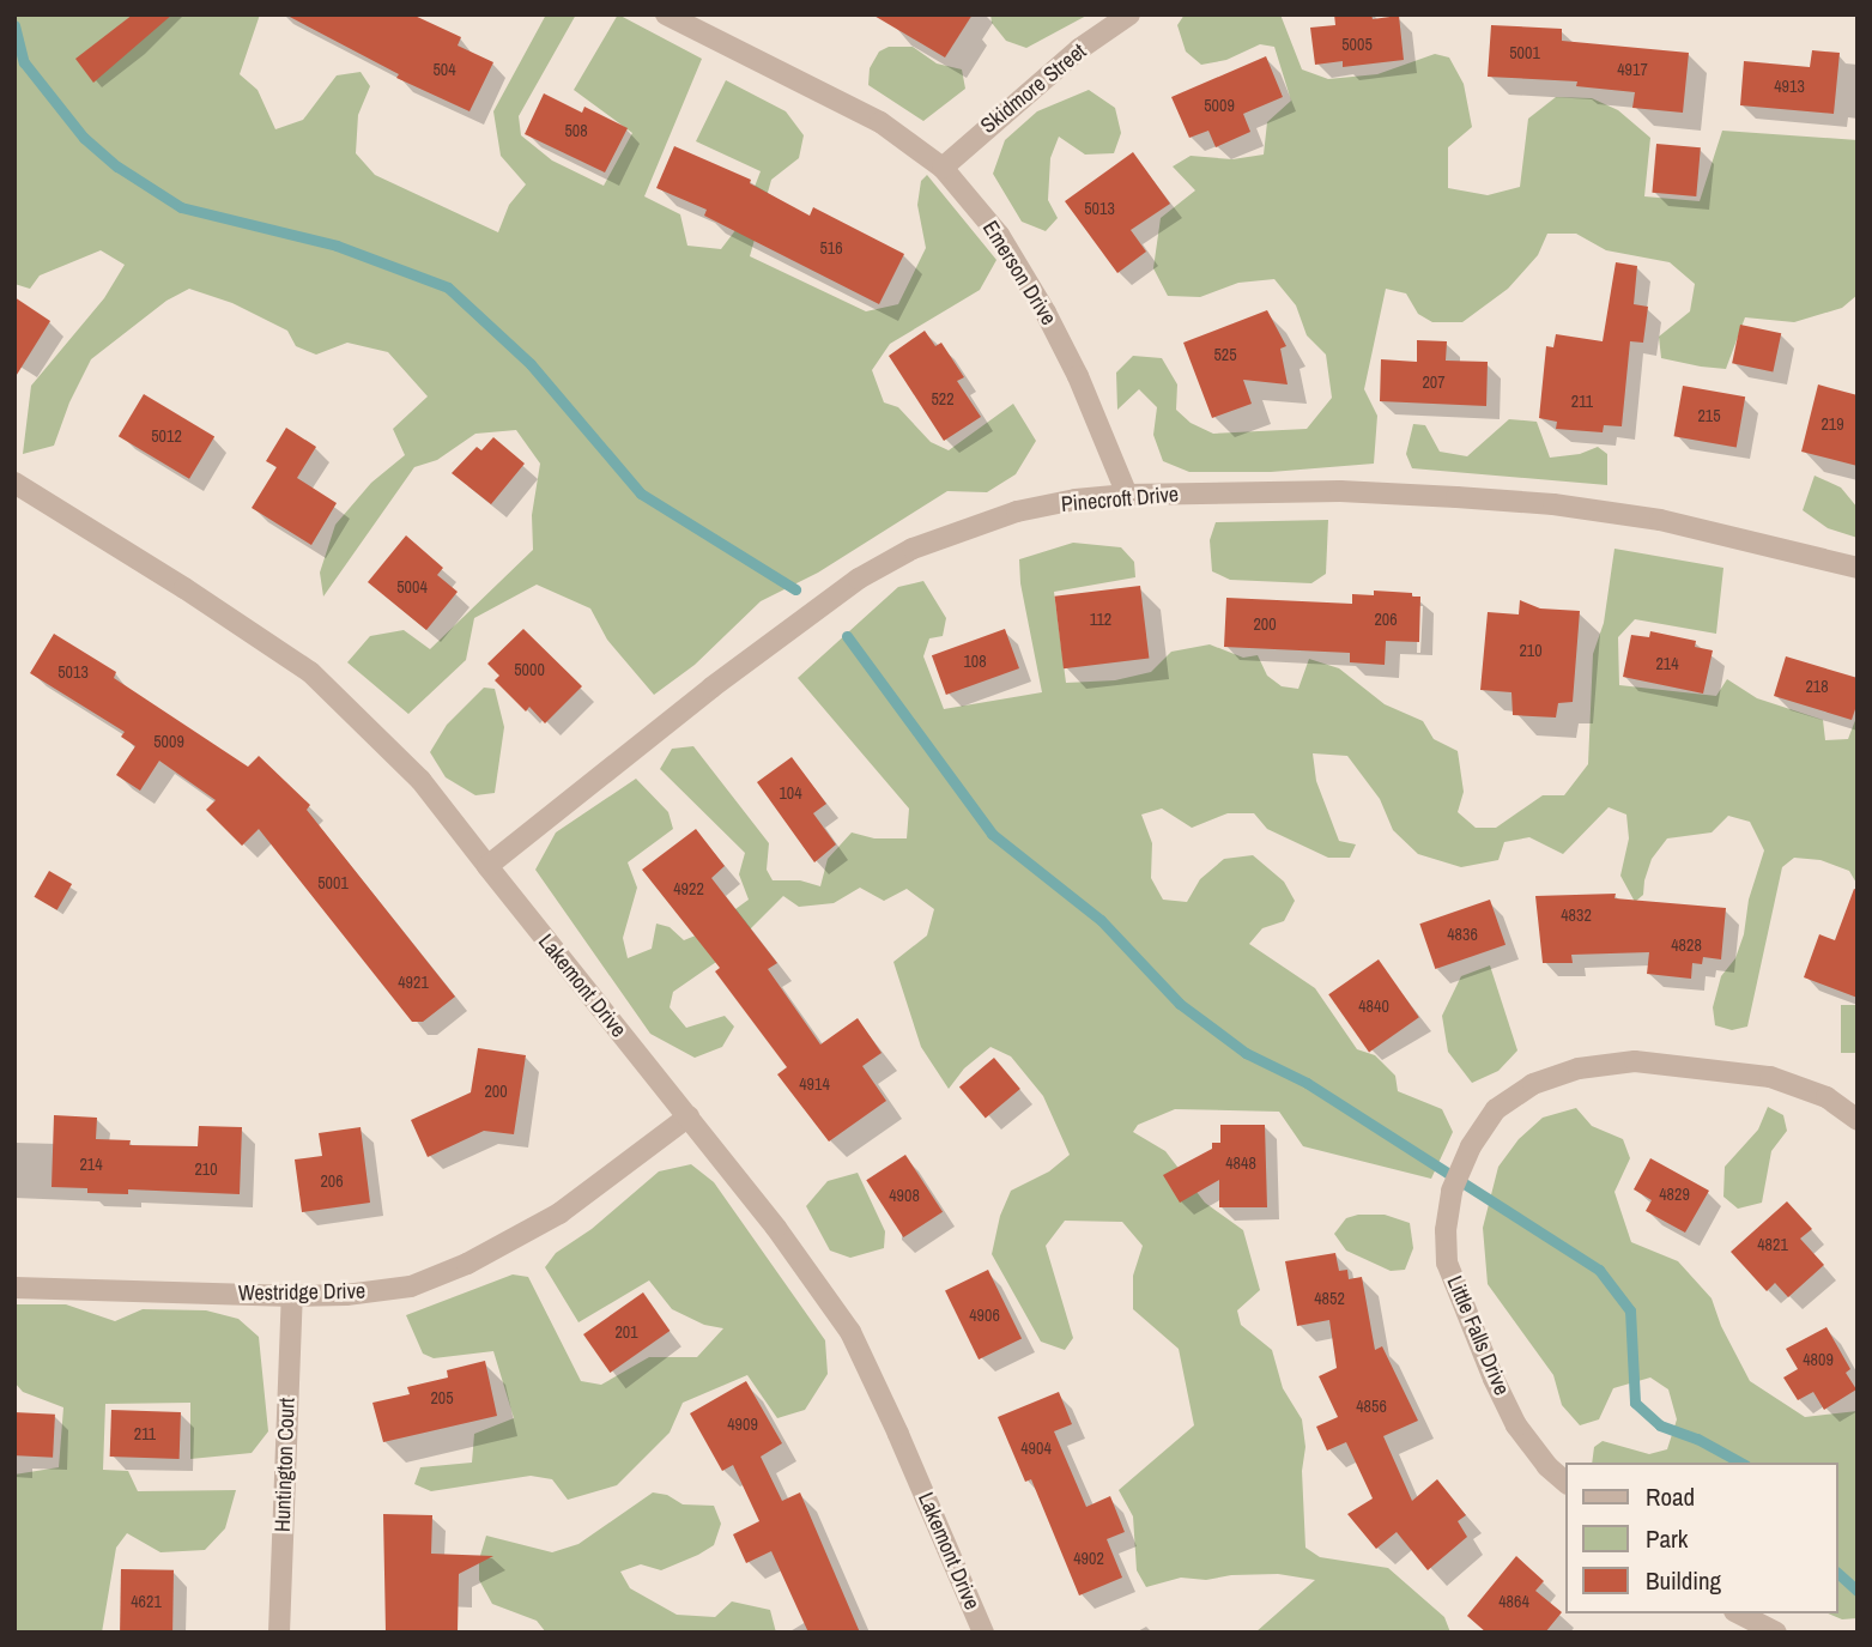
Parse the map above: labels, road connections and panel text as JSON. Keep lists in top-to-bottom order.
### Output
{
  "streets": {
    "street": [
      "Skidmore Street",
      "Emerson Drive",
      "Pinecroft Drive",
      "Lakemont Drive",
      "Westridge Drive",
      "Little Falls Drive",
      "Huntington Court"
    ]
  },
  "crossings": [
    ["Skidmore Street", "Emerson Drive"],
    ["Emerson Drive", "Pinecroft Drive"],
    ["Pinecroft Drive", "Lakemont Drive"],
    ["Lakemont Drive", "Westridge Drive"],
    ["Westridge Drive", "Huntington Court"]
  ],
  "house_numbers": [
    "5005",
    "5001",
    "504",
    "4917",
    "4913",
    "5009",
    "508",
    "5013",
    "516",
    "525",
    "207",
    "522",
    "211",
    "215",
    "219",
    "5012",
    "5004",
    "112",
    "206",
    "200",
    "210",
    "108",
    "214",
    "5000",
    "5013",
    "218",
    "5009",
    "104",
    "5001",
    "4922",
    "4832",
    "4836",
    "4828",
    "4921",
    "4840",
    "4914",
    "200",
    "4848",
    "214",
    "210",
    "206",
    "4829",
    "4908",
    "4821",
    "4852",
    "4906",
    "201",
    "4809",
    "205",
    "4856",
    "4909",
    "211",
    "4904",
    "4902",
    "4621",
    "4864"
  ],
  "legend": ["Road", "Park", "Building"]
}
